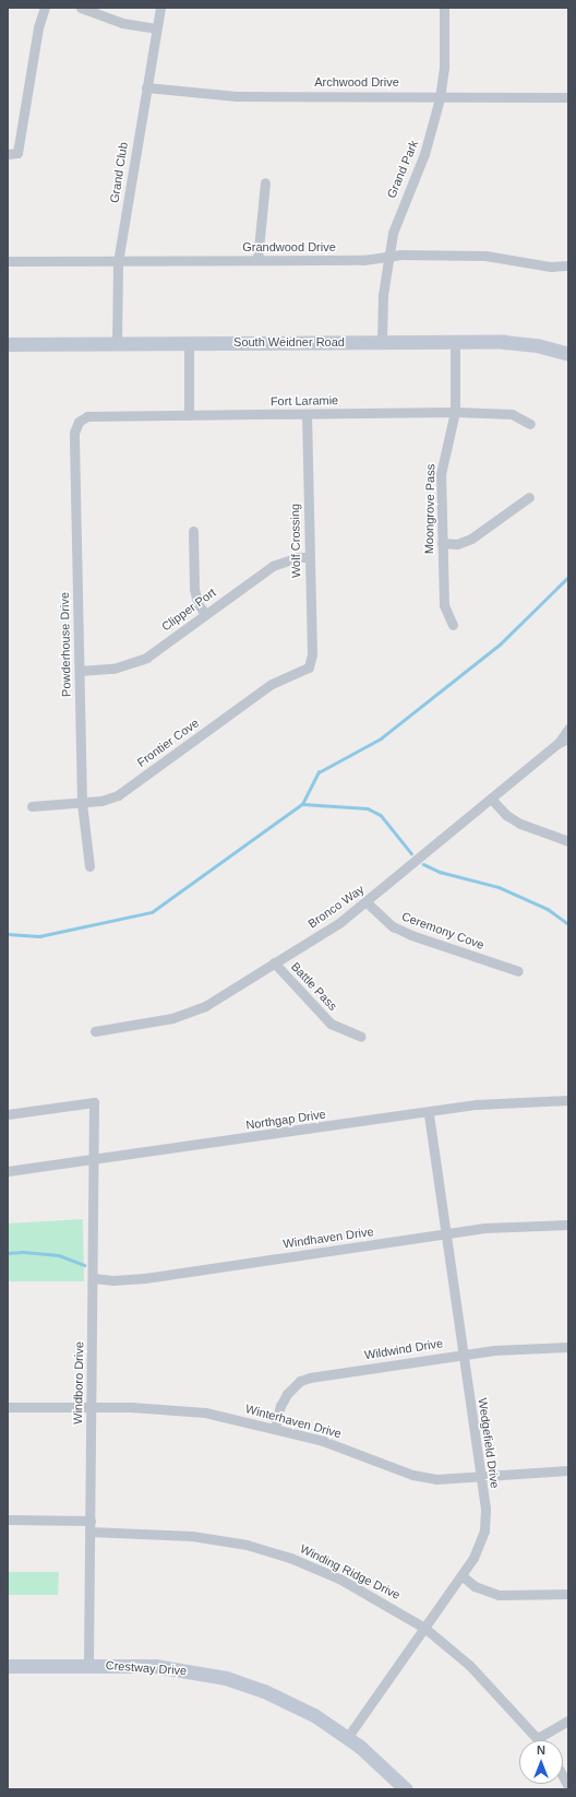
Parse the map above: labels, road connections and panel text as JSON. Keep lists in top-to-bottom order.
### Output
{
  "streets": {
    "main road": ["South Weidner Road", "Crestway Drive"],
    "street": [
      "Archwood Drive",
      "Grand Park",
      "Grand Club",
      "Grandwood Drive",
      "Fort Laramie",
      "Moongrove Pass",
      "Wolf Crossing",
      "Clipper Port",
      "Powderhouse Drive",
      "Frontier Cove",
      "Bronco Way",
      "Ceremony Cove",
      "Battle Pass",
      "Northgap Drive",
      "Windhaven Drive",
      "Wildwind Drive",
      "Windboro Drive",
      "Winterhaven Drive",
      "Wedgefield Drive",
      "Winding Ridge Drive"
    ]
  },
  "crossings": [
    ["Archwood Drive", "Grand Park"],
    ["Archwood Drive", "Grand Club"],
    ["Grand Park", "Grandwood Drive"],
    ["Grand Park", "South Weidner Road"],
    ["Grand Club", "Grandwood Drive"],
    ["Grand Club", "South Weidner Road"],
    ["South Weidner Road", "Moongrove Pass"],
    ["Fort Laramie", "Moongrove Pass"],
    ["Fort Laramie", "Wolf Crossing"],
    ["Fort Laramie", "Powderhouse Drive"],
    ["Wolf Crossing", "Clipper Port"],
    ["Wolf Crossing", "Frontier Cove"],
    ["Clipper Port", "Powderhouse Drive"],
    ["Powderhouse Drive", "Frontier Cove"],
    ["Bronco Way", "Ceremony Cove"],
    ["Bronco Way", "Battle Pass"],
    ["Northgap Drive", "Windboro Drive"],
    ["Northgap Drive", "Wedgefield Drive"],
    ["Windhaven Drive", "Windboro Drive"],
    ["Windhaven Drive", "Wedgefield Drive"],
    ["Wildwind Drive", "Winterhaven Drive"],
    ["Wildwind Drive", "Wedgefield Drive"],
    ["Windboro Drive", "Winterhaven Drive"],
    ["Windboro Drive", "Winding Ridge Drive"],
    ["Windboro Drive", "Crestway Drive"],
    ["Winterhaven Drive", "Wedgefield Drive"],
    ["Wedgefield Drive", "Winding Ridge Drive"],
    ["Wedgefield Drive", "Crestway Drive"]
  ],
  "north": "top"
}
